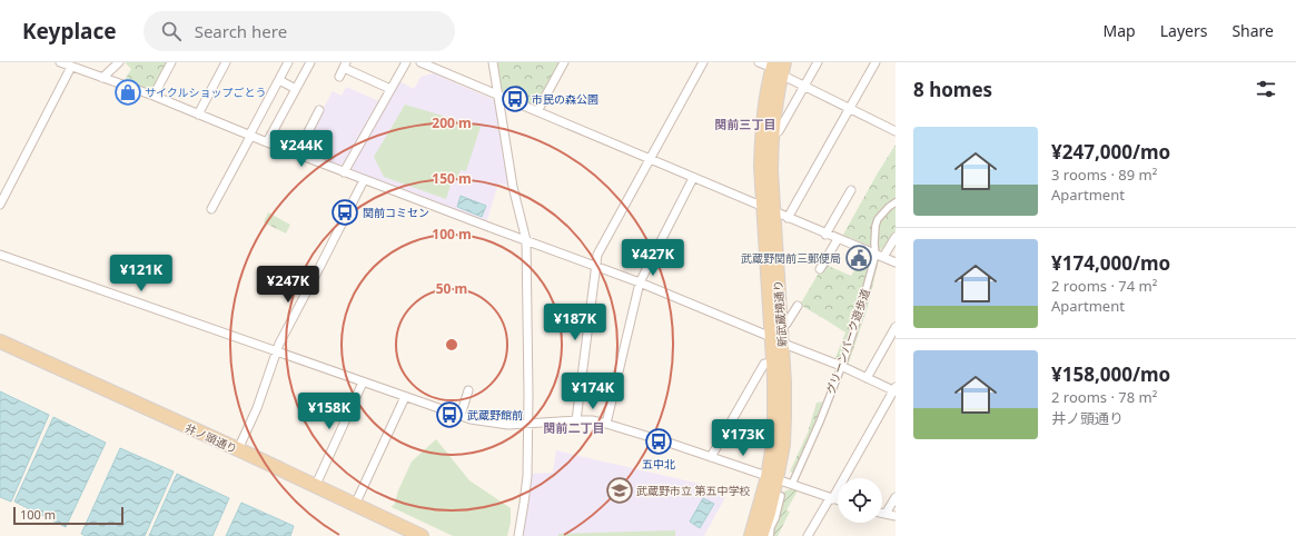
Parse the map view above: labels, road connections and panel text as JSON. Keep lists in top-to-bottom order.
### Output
{
  "streets": {
    "main road": ["新武蔵境通り", "井ノ頭通り"],
    "street": ["グリーンパーク遊歩道"]
  },
  "districts": ["関前三丁目", "関前二丁目"],
  "places": {
    "shop": ["サイクルショップごとう"],
    "bus stop": [
      "市民の森公園",
      "関前コミセン",
      "武蔵野館前",
      "五中北"
    ],
    "public building": ["武蔵野関前三郵便局"],
    "school or university": ["武蔵野市立 第五中学校"]
  },
  "scale_bar": "100 m",
  "page": {
    "header": "Keyplace",
    "search": "Search here",
    "nav": ["Map", "Layers", "Share"],
    "heading": "8 homes",
    "list": [
      {
        "name": "¥247,000/mo",
        "note": "3 rooms · 89 m² · Apartment"
      },
      {
        "name": "¥174,000/mo",
        "note": "2 rooms · 74 m² · Apartment"
      },
      {
        "name": "¥158,000/mo",
        "note": "2 rooms · 78 m² · 井ノ頭通り"
      }
    ],
    "price": [
      "¥244K",
      "¥427K",
      "¥121K",
      "¥247K",
      "¥187K",
      "¥174K",
      "¥158K",
      "¥173K"
    ],
    "scale": "100 m"
  },
  "rings": [
    "200 m",
    "150 m",
    "100 m",
    "50 m"
  ]
}
